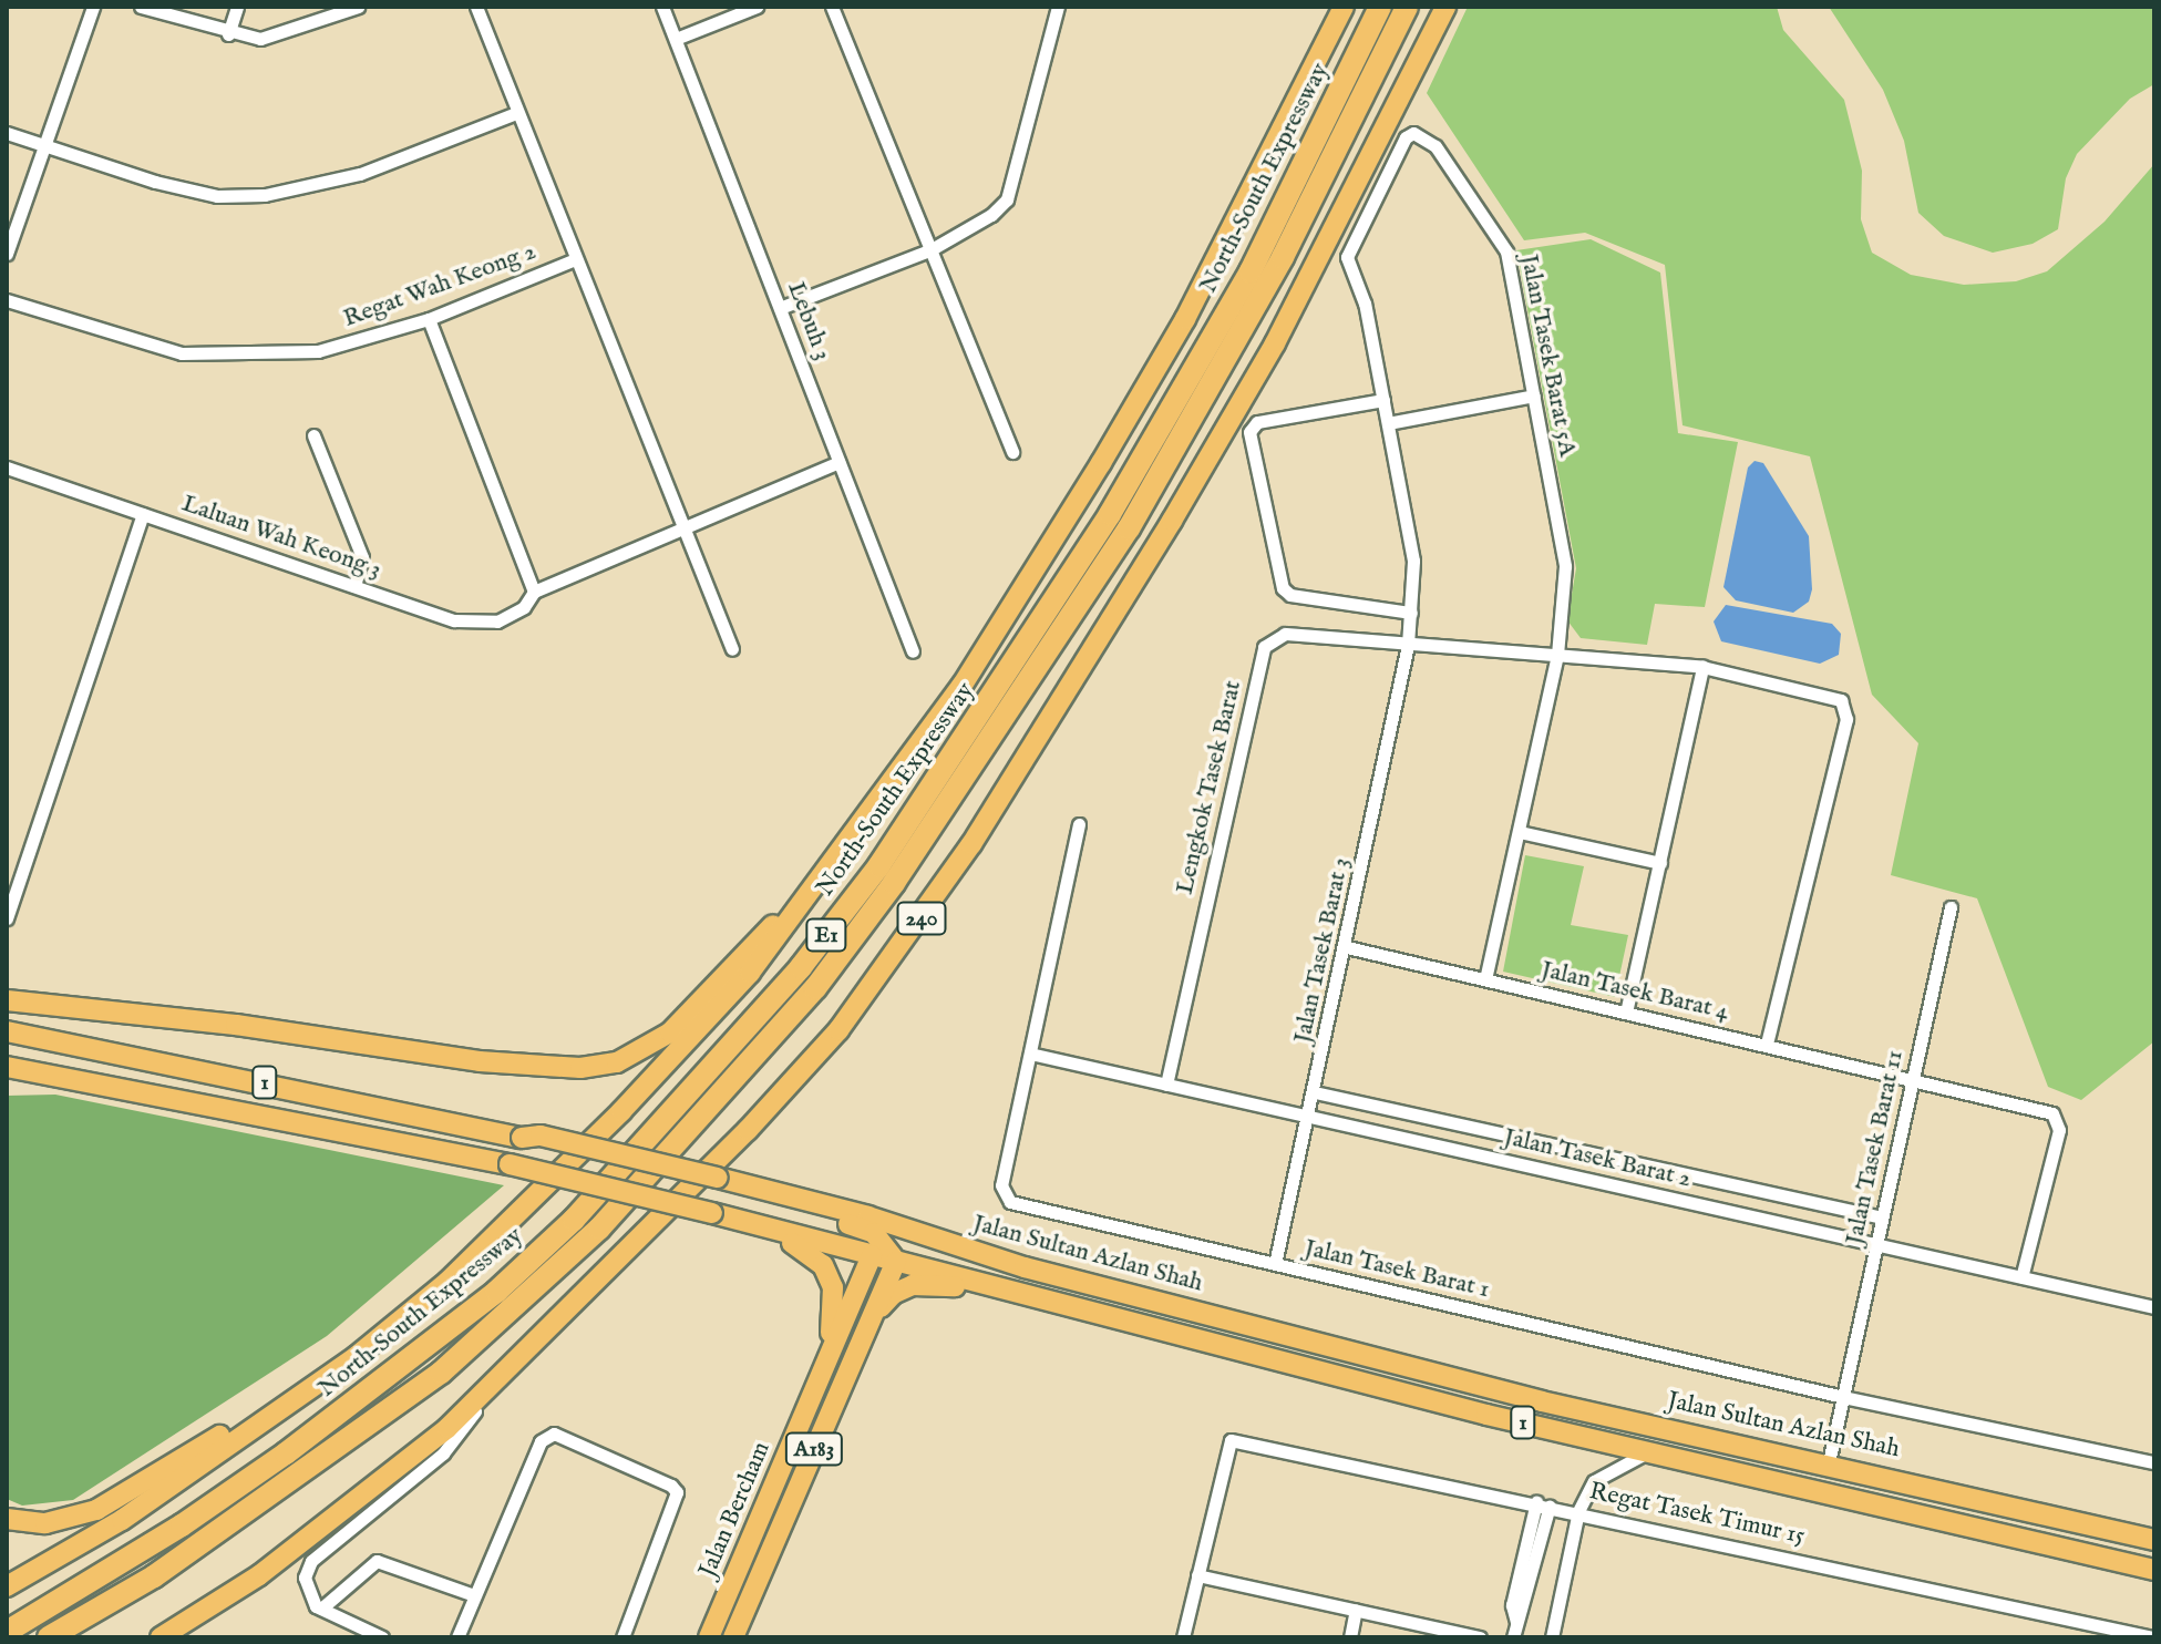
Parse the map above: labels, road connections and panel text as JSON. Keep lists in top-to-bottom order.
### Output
{
  "streets": {
    "highway": ["North–South Expressway", "E1"],
    "main road": [
      "240",
      "1",
      "Jalan Sultan Azlan Shah",
      "A183",
      "Jalan Bercham"
    ],
    "street": [
      "Regat Wah Keong 2",
      "Lebuh 3",
      "Jalan Tasek Barat 5A",
      "Laluan Wah Keong 3",
      "Lengkok Tasek Barat",
      "Jalan Tasek Barat 3",
      "Jalan Tasek Barat 4",
      "Jalan Tasek Barat 11",
      "Jalan Tasek Barat 2",
      "Jalan Tasek Barat 1",
      "Regat Tasek Timur 15"
    ]
  },
  "crossings": [
    ["Lebuh 3", "Laluan Wah Keong 3"],
    ["Jalan Tasek Barat 5A", "Lengkok Tasek Barat"],
    ["Jalan Tasek Barat 5A", "Jalan Tasek Barat 3"],
    ["Jalan Tasek Barat 5A", "Jalan Tasek Barat 4"],
    ["Lengkok Tasek Barat", "Jalan Tasek Barat 3"],
    ["Lengkok Tasek Barat", "Jalan Tasek Barat 4"],
    ["Lengkok Tasek Barat", "Jalan Tasek Barat 2"],
    ["Jalan Tasek Barat 3", "Jalan Tasek Barat 4"],
    ["Jalan Tasek Barat 3", "Jalan Tasek Barat 2"],
    ["Jalan Tasek Barat 3", "Jalan Tasek Barat 1"],
    ["Jalan Tasek Barat 4", "Jalan Tasek Barat 11"],
    ["Jalan Tasek Barat 4", "Jalan Tasek Barat 2"],
    ["1", "Jalan Bercham"],
    ["Jalan Tasek Barat 11", "Jalan Tasek Barat 2"],
    ["Jalan Tasek Barat 11", "Jalan Sultan Azlan Shah"],
    ["Jalan Tasek Barat 11", "Jalan Tasek Barat 1"],
    ["Jalan Tasek Barat 2", "Jalan Tasek Barat 1"]
  ]
}
